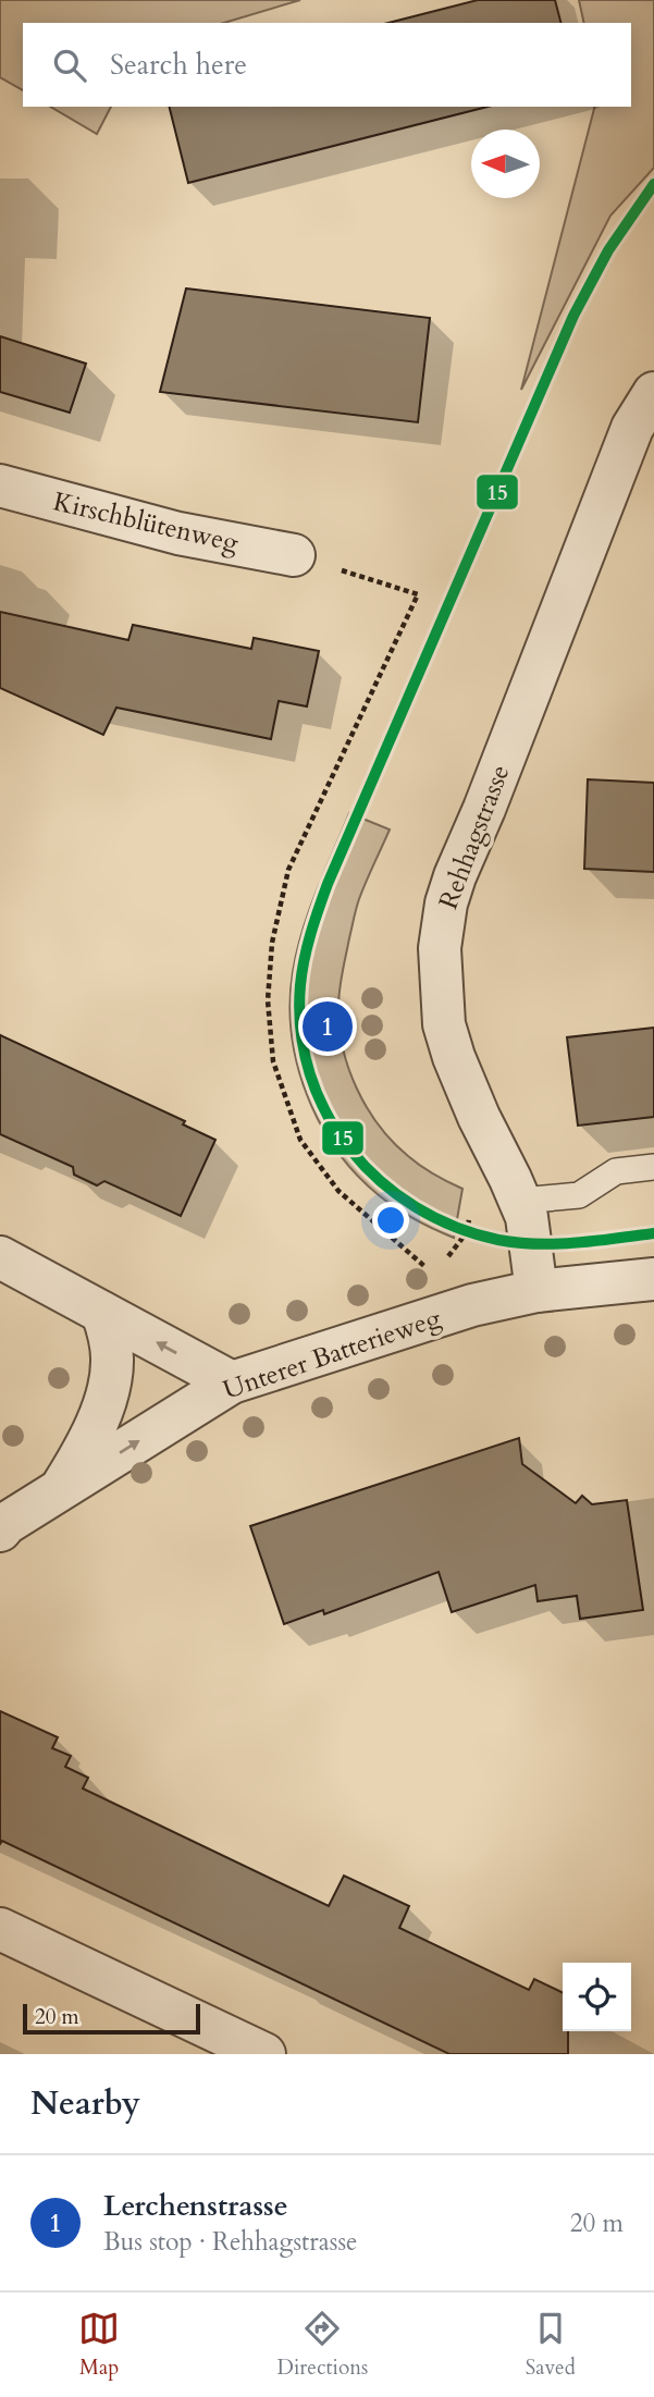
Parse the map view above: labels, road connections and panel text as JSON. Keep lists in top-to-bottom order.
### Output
{
  "streets": {
    "street": ["Kirschblütenweg", "Rehhagstrasse", "Unterer Batterieweg"]
  },
  "crossings": [
    ["Rehhagstrasse", "Unterer Batterieweg"]
  ],
  "lines": ["transit line 15"],
  "scale_bar": "20 m",
  "north": "left",
  "page": {
    "search": "Search here",
    "pins": "1",
    "scale": "20 m",
    "heading": "Nearby",
    "list": [
      {
        "mark": "1",
        "name": "Lerchenstrasse",
        "note": "Bus stop · Rehhagstrasse",
        "value": "20 m"
      }
    ],
    "nav": ["Map", "Directions", "Saved"]
  }
}
